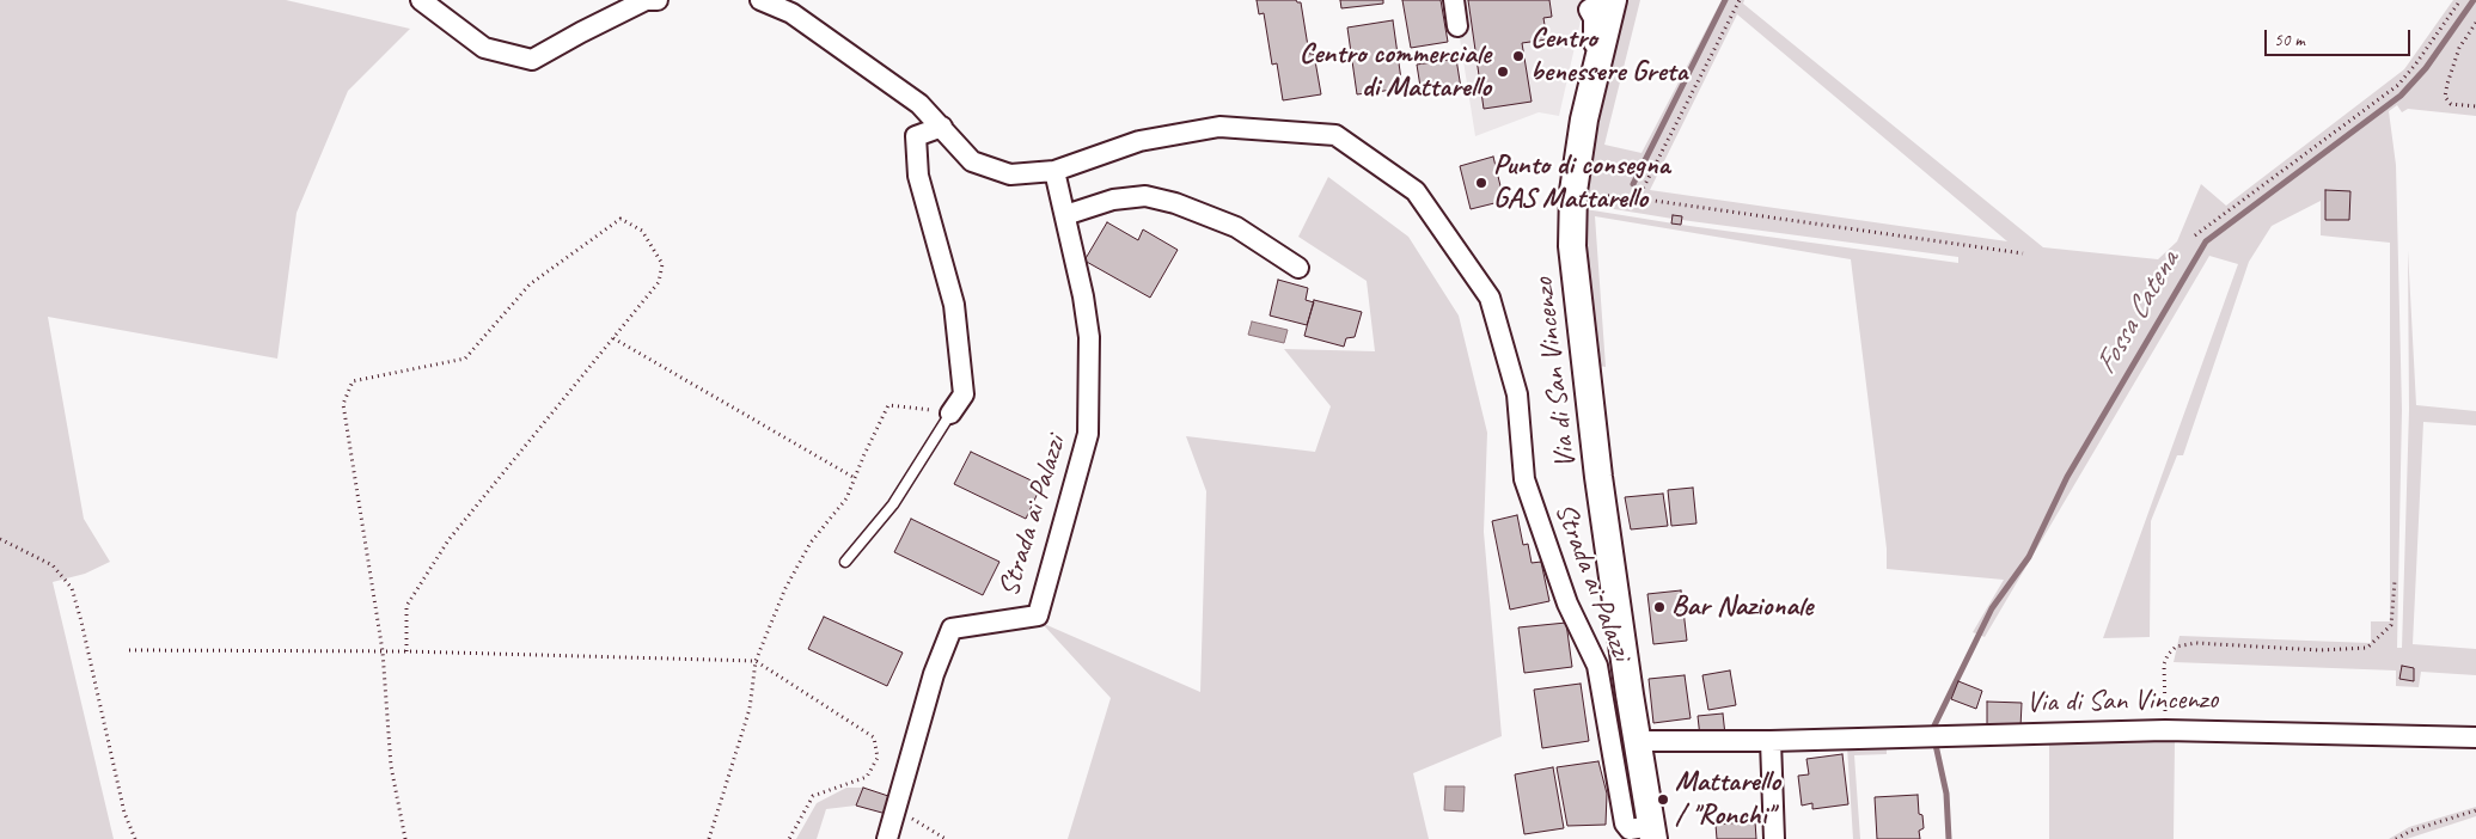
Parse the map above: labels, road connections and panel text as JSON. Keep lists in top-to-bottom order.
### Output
{
  "streets": {
    "main road": ["Via di San Vincenzo"],
    "street": ["Strada ai Palazzi"]
  },
  "crossings": [
    ["Via di San Vincenzo", "Strada ai Palazzi"]
  ],
  "water": ["Fossa Catena"],
  "places": [
    "Centro benessere Greta",
    "Centro commerciale di Mattarello",
    "Punto di consegna GAS Mattarello",
    "Bar Nazionale",
    "Mattarello / \"Ronchi\""
  ],
  "scale_bar": "50 m"
}
